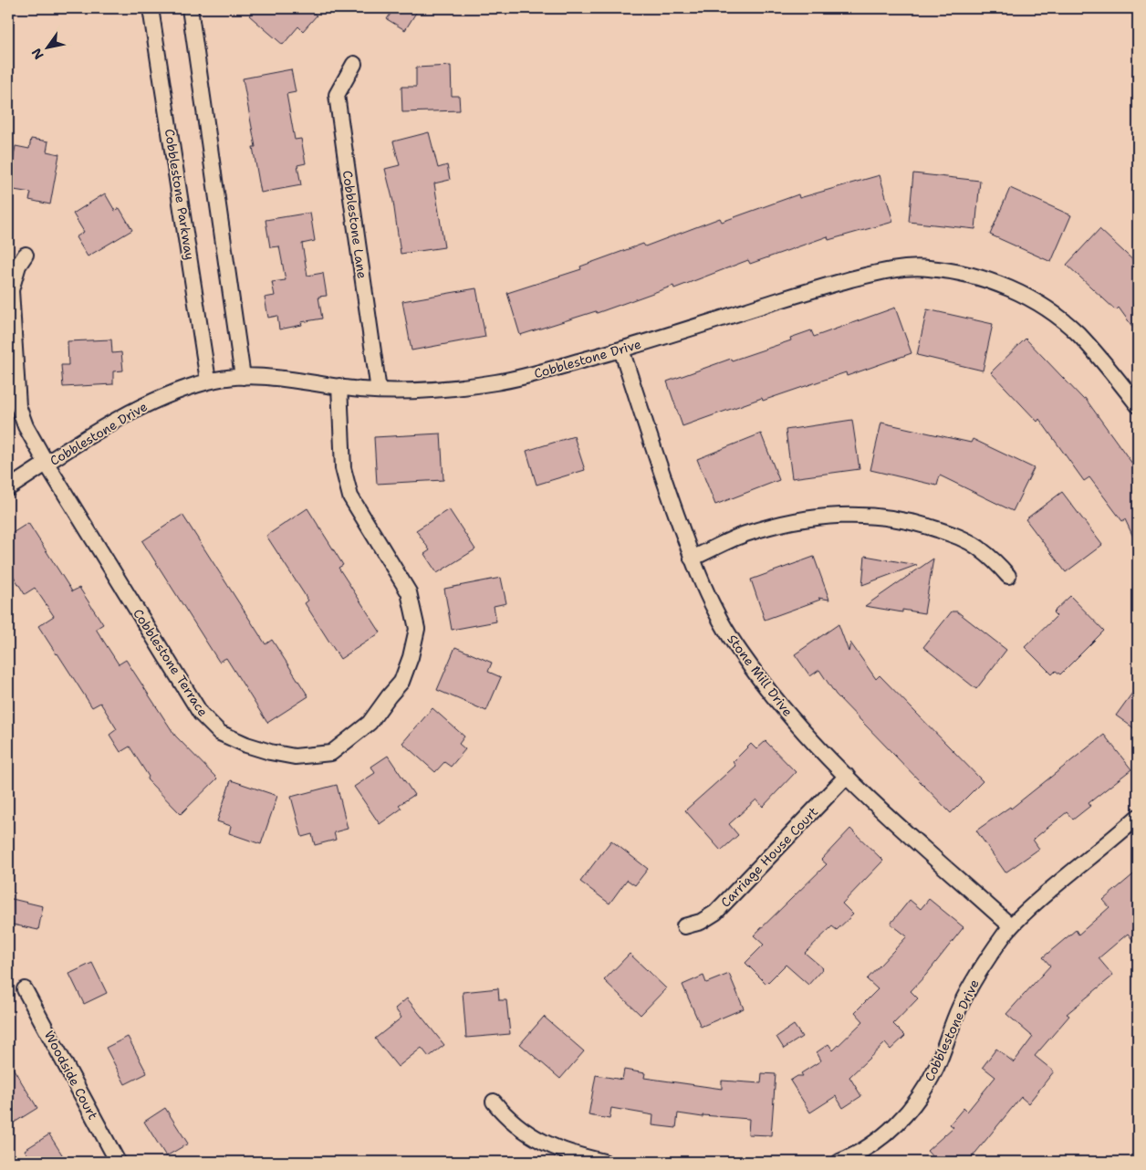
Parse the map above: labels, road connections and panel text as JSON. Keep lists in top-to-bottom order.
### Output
{
  "streets": {
    "street": [
      "Cobblestone Parkway",
      "Cobblestone Lane",
      "Cobblestone Drive",
      "Cobblestone Terrace",
      "Stone Mill Drive",
      "Carriage House Court",
      "Woodside Court"
    ]
  },
  "crossings": [
    ["Cobblestone Parkway", "Cobblestone Drive"],
    ["Cobblestone Lane", "Cobblestone Drive"],
    ["Cobblestone Drive", "Cobblestone Terrace"],
    ["Cobblestone Drive", "Stone Mill Drive"],
    ["Stone Mill Drive", "Carriage House Court"]
  ],
  "north": "bottom left"
}
